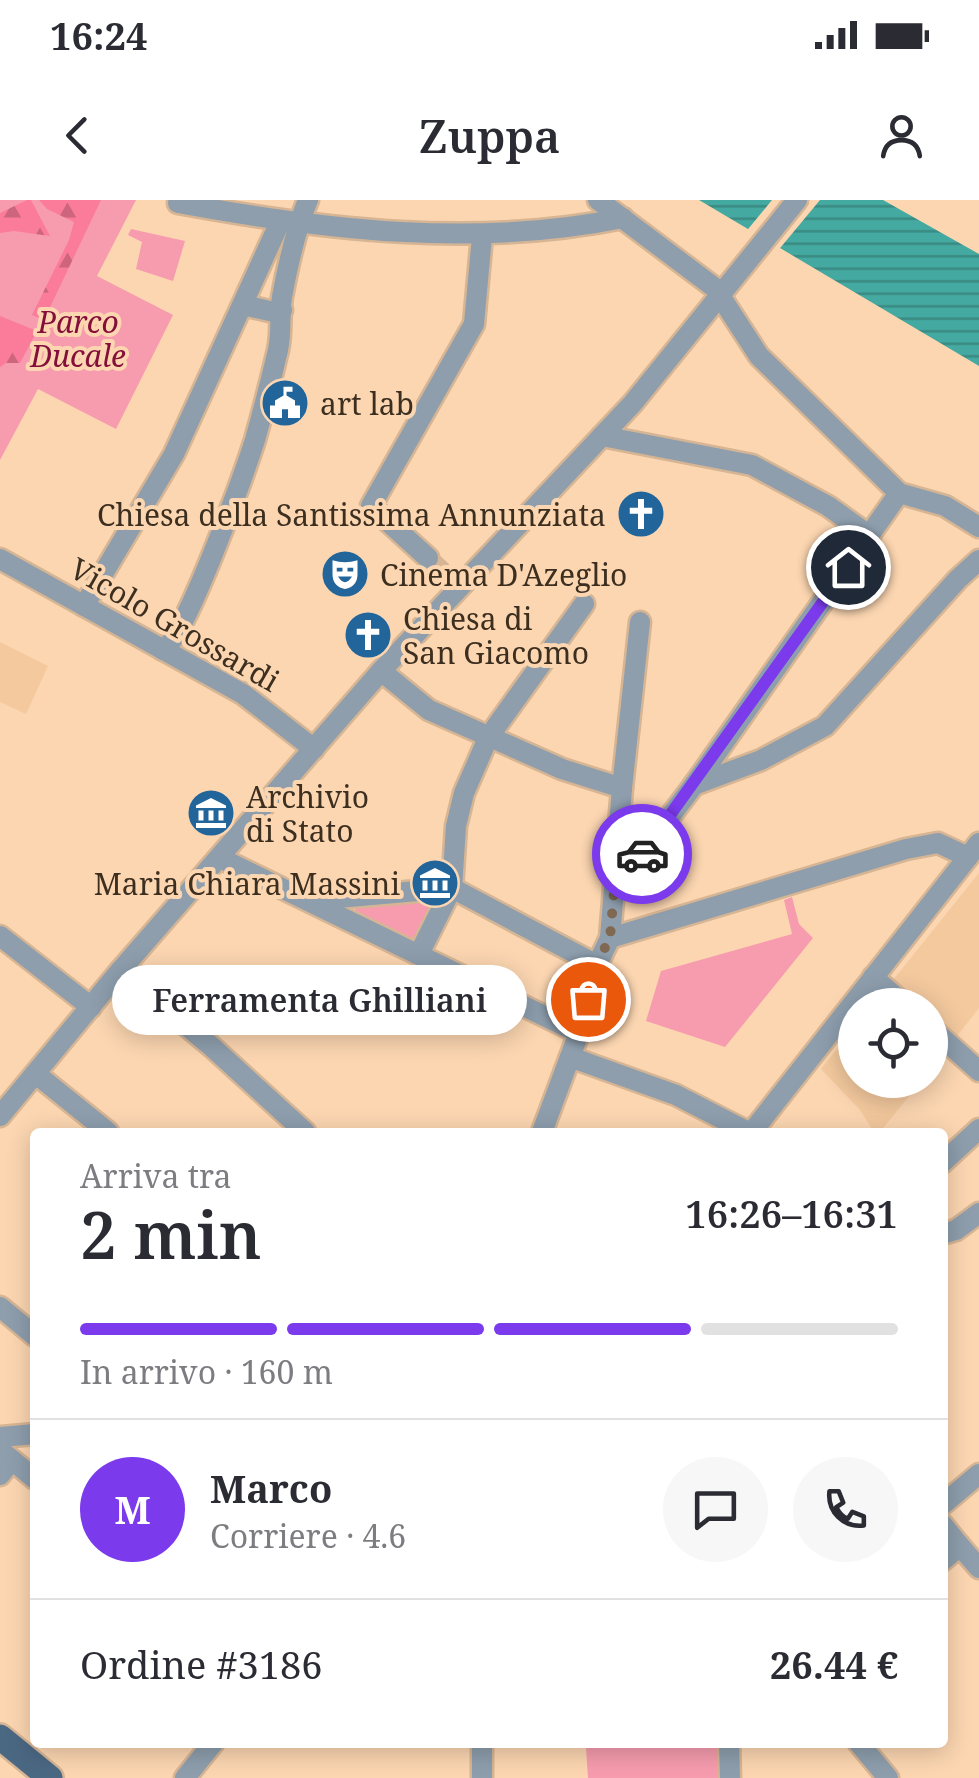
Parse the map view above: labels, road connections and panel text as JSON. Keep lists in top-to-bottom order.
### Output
{
  "streets": {
    "street": ["Vicolo Grossardi"]
  },
  "parks": ["Parco Ducale"],
  "places": {
    "public building": ["art lab"],
    "church": ["Chiesa della Santissima Annunziata", "Chiesa di San Giacomo"],
    "theatre": ["Cinema D'Azeglio"],
    "museum": ["Archivio di Stato", "Maria Chiara Massini"],
    "other": ["Ferramenta Ghilliani"]
  },
  "page": {
    "status": "16:24",
    "header": "Zuppa",
    "bubble": "Ferramenta Ghilliani",
    "heading": ["2 min", "Arriva tra", "16:26–16:31"],
    "panel": [
      "Marco",
      "Corriere · 4.6",
      "Ordine #3186",
      "26.44 €"
    ],
    "bar": "In arrivo · 160 m",
    "round": "M"
  }
}
